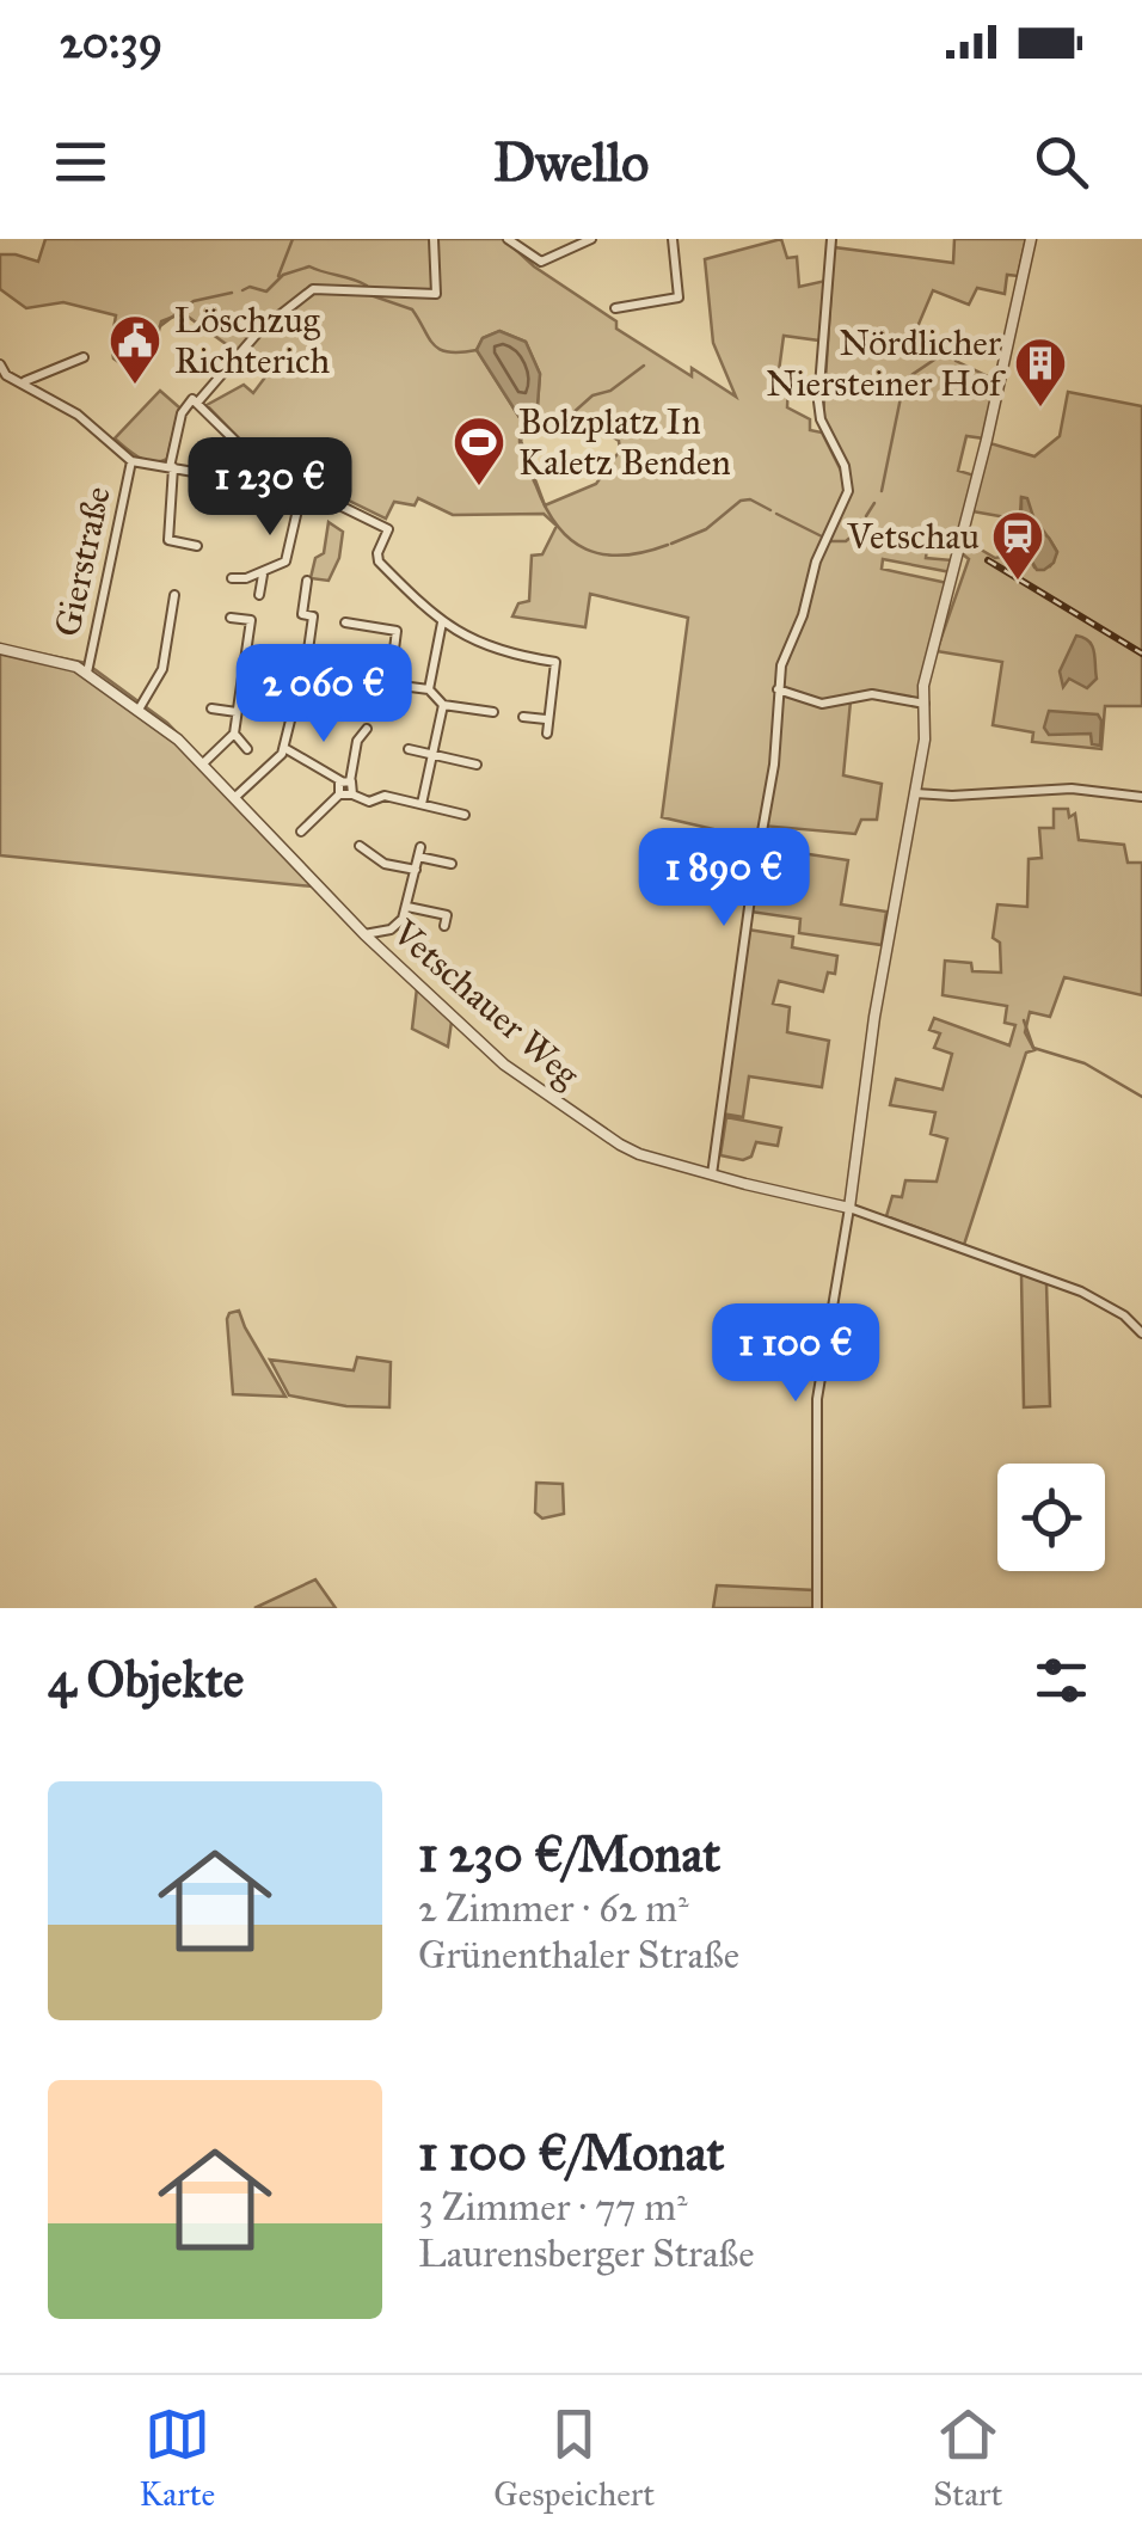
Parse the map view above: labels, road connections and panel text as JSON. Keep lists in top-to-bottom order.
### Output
{
  "streets": {
    "street": ["Gierstraße", "Vetschauer Weg"]
  },
  "crossings": [
    ["Gierstraße", "Vetschauer Weg"]
  ],
  "places": {
    "public building": ["Löschzug Richterich"],
    "building": ["Nördlicher Niersteiner Hof"],
    "sports": ["Bolzplatz In Kaletz Benden"],
    "station": ["Vetschau"]
  },
  "page": {
    "status": "20:39",
    "header": "Dwello",
    "price": [
      "1 230 €",
      "2 060 €",
      "1 890 €",
      "1 100 €"
    ],
    "heading": "4 Objekte",
    "list": [
      {
        "name": "1 230 €/Monat",
        "note": "2 Zimmer · 62 m² · Grünenthaler Straße"
      },
      {
        "name": "1 100 €/Monat",
        "note": "3 Zimmer · 77 m² · Laurensberger Straße"
      }
    ],
    "tabs": ["Karte", "Gespeichert", "Start"]
  }
}
